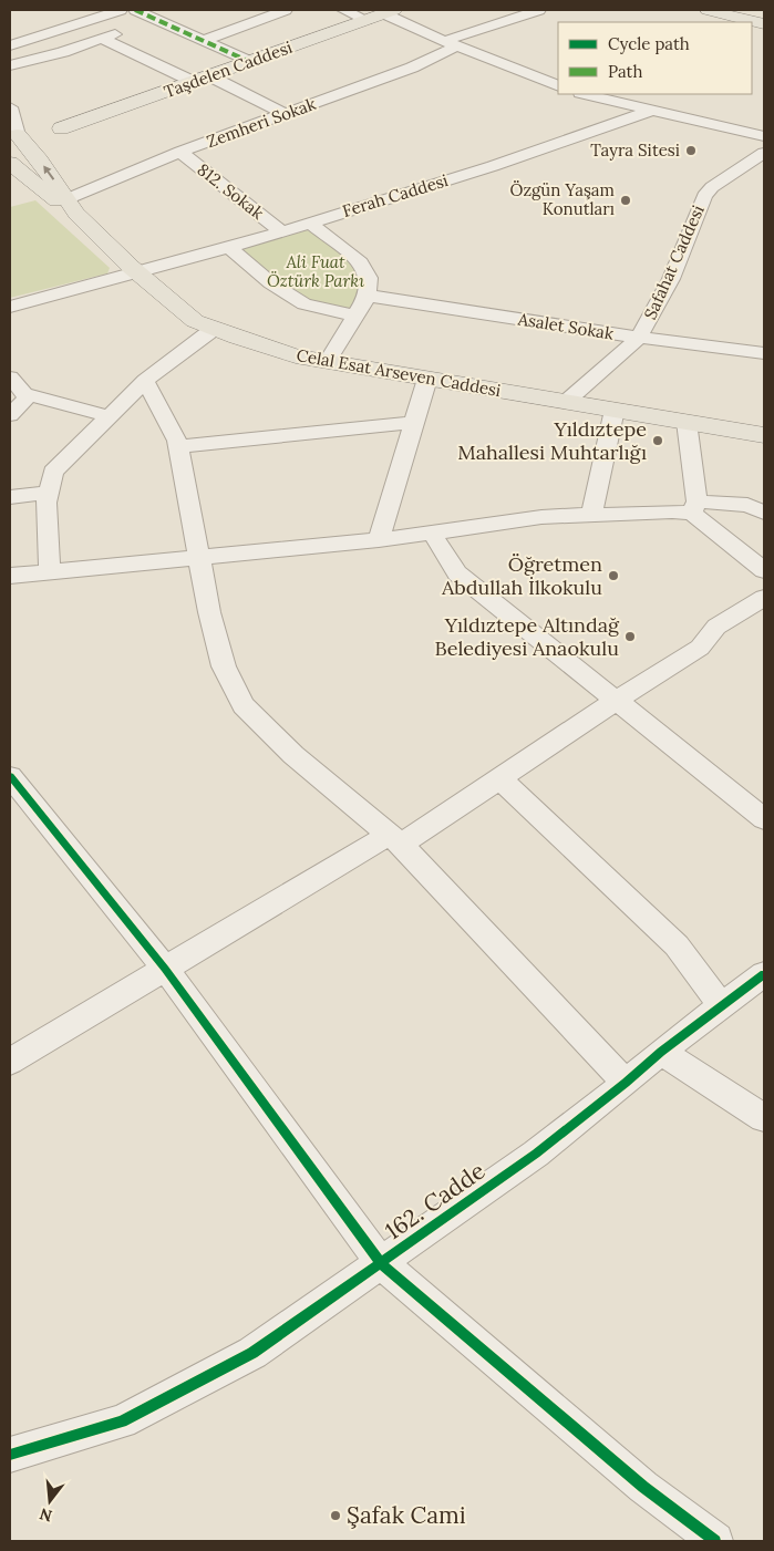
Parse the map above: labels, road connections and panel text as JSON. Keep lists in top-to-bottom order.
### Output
{
  "streets": {
    "main road": ["Taşdelen Caddesi", "Celal Esat Arseven Caddesi"],
    "street": [
      "Zemheri Sokak",
      "812. Sokak",
      "Ferah Caddesi",
      "Safahat Caddesi",
      "Asalet Sokak",
      "162. Cadde"
    ]
  },
  "crossings": [
    ["Zemheri Sokak", "812. Sokak"],
    ["Zemheri Sokak", "Celal Esat Arseven Caddesi"],
    ["812. Sokak", "Ferah Caddesi"],
    ["Ferah Caddesi", "Celal Esat Arseven Caddesi"],
    ["Safahat Caddesi", "Asalet Sokak"],
    ["Safahat Caddesi", "Celal Esat Arseven Caddesi"]
  ],
  "parks": ["Ali Fuat Öztürk Parkı"],
  "places": [
    "Tayra Sitesi",
    "Özgün Yaşam Konutları",
    "Yıldıztepe Mahallesi Muhtarlığı",
    "Öğretmen Abdullah İlkokulu",
    "Yıldıztepe Altındağ Belediyesi Anaokulu",
    "Şafak Cami"
  ],
  "legend": ["Cycle path", "Path"],
  "north": "bottom"
}
